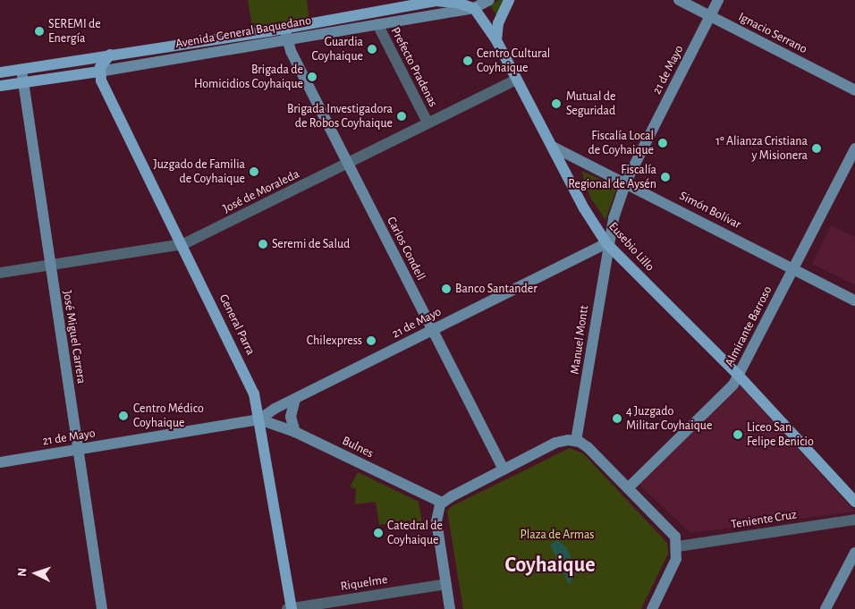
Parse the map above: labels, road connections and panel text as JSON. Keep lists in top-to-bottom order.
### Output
{
  "streets": {
    "main road": ["Avenida General Baquedano", "Eusebio Lillo", "General Parra"],
    "street": [
      "Ignacio Serrano",
      "Prefecto Pradenas",
      "21 de Mayo",
      "José de Moraleda",
      "Simón Bolívar",
      "Carlos Condell",
      "Almirante Barroso",
      "José Miguel Carrera",
      "Manuel Montt",
      "Bulnes",
      "Teniente Cruz",
      "Riquelme"
    ]
  },
  "crossings": [
    ["Avenida General Baquedano", "Prefecto Pradenas"],
    ["Avenida General Baquedano", "Eusebio Lillo"],
    ["Avenida General Baquedano", "Carlos Condell"],
    ["Avenida General Baquedano", "General Parra"],
    ["Avenida General Baquedano", "José Miguel Carrera"],
    ["Ignacio Serrano", "21 de Mayo"],
    ["Prefecto Pradenas", "José de Moraleda"],
    ["21 de Mayo", "Simón Bolívar"],
    ["21 de Mayo", "Eusebio Lillo"],
    ["21 de Mayo", "Carlos Condell"],
    ["21 de Mayo", "General Parra"],
    ["21 de Mayo", "José Miguel Carrera"],
    ["21 de Mayo", "Manuel Montt"],
    ["21 de Mayo", "Bulnes"],
    ["José de Moraleda", "Eusebio Lillo"],
    ["José de Moraleda", "Carlos Condell"],
    ["José de Moraleda", "General Parra"],
    ["José de Moraleda", "José Miguel Carrera"],
    ["Simón Bolívar", "Eusebio Lillo"],
    ["Simón Bolívar", "Almirante Barroso"],
    ["Eusebio Lillo", "Almirante Barroso"],
    ["Eusebio Lillo", "Manuel Montt"],
    ["General Parra", "Bulnes"],
    ["General Parra", "Riquelme"]
  ],
  "districts": ["Coyhaique"],
  "parks": ["Plaza de Armas"],
  "places": [
    "SEREMI de Energía",
    "Guardia Coyhaique",
    "Centro Cultural Coyhaique",
    "Brigada de Homicidios Coyhaique",
    "Mutual de Seguridad",
    "Brigada Investigadora de Robos Coyhaique",
    "Fiscalía Local de Coyhaique",
    "1º Alianza Cristiana y Misionera",
    "Juzgado de Familia de Coyhaique",
    "Fiscalía Regional de Aysén",
    "Seremi de Salud",
    "Banco Santander",
    "Chilexpress",
    "Centro Médico Coyhaique",
    "4 Juzgado Militar Coyhaique",
    "Liceo San Felipe Benicio",
    "Catedral de Coyhaique"
  ],
  "north": "left"
}
